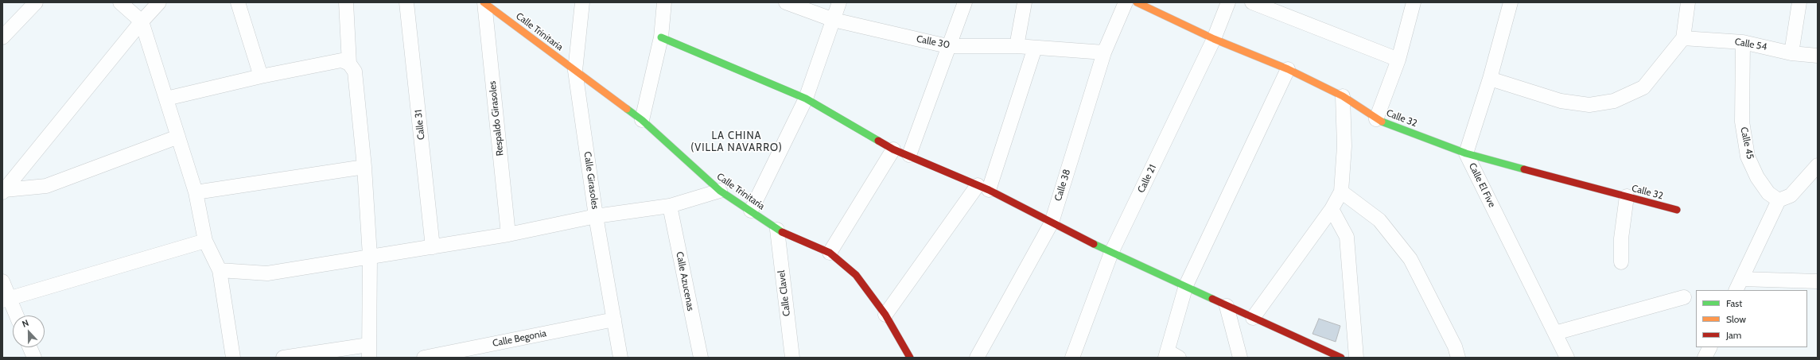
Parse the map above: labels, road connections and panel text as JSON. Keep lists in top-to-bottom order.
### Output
{
  "streets": {
    "street": [
      "Calle Trinitaria",
      "Calle 30",
      "Calle 54",
      "Respaldo Girasoles",
      "Calle 32",
      "Calle 31",
      "Calle 45",
      "Calle 21",
      "Calle Girasoles",
      "Calle 38",
      "Calle El Five",
      "Calle Azucenas",
      "Calle Clavel",
      "Calle Begonia"
    ]
  },
  "crossings": [
    ["Calle Trinitaria", "Respaldo Girasoles"],
    ["Calle Trinitaria", "Calle Girasoles"],
    ["Calle Trinitaria", "Calle Clavel"],
    ["Calle 30", "Calle 38"],
    ["Calle 54", "Calle 45"],
    ["Calle 32", "Calle 21"],
    ["Calle 32", "Calle El Five"],
    ["Calle Girasoles", "Calle Begonia"]
  ],
  "districts": ["LA CHINA (VILLA NAVARRO)"],
  "legend": ["Fast", "Slow", "Jam"],
  "north": "top"
}
